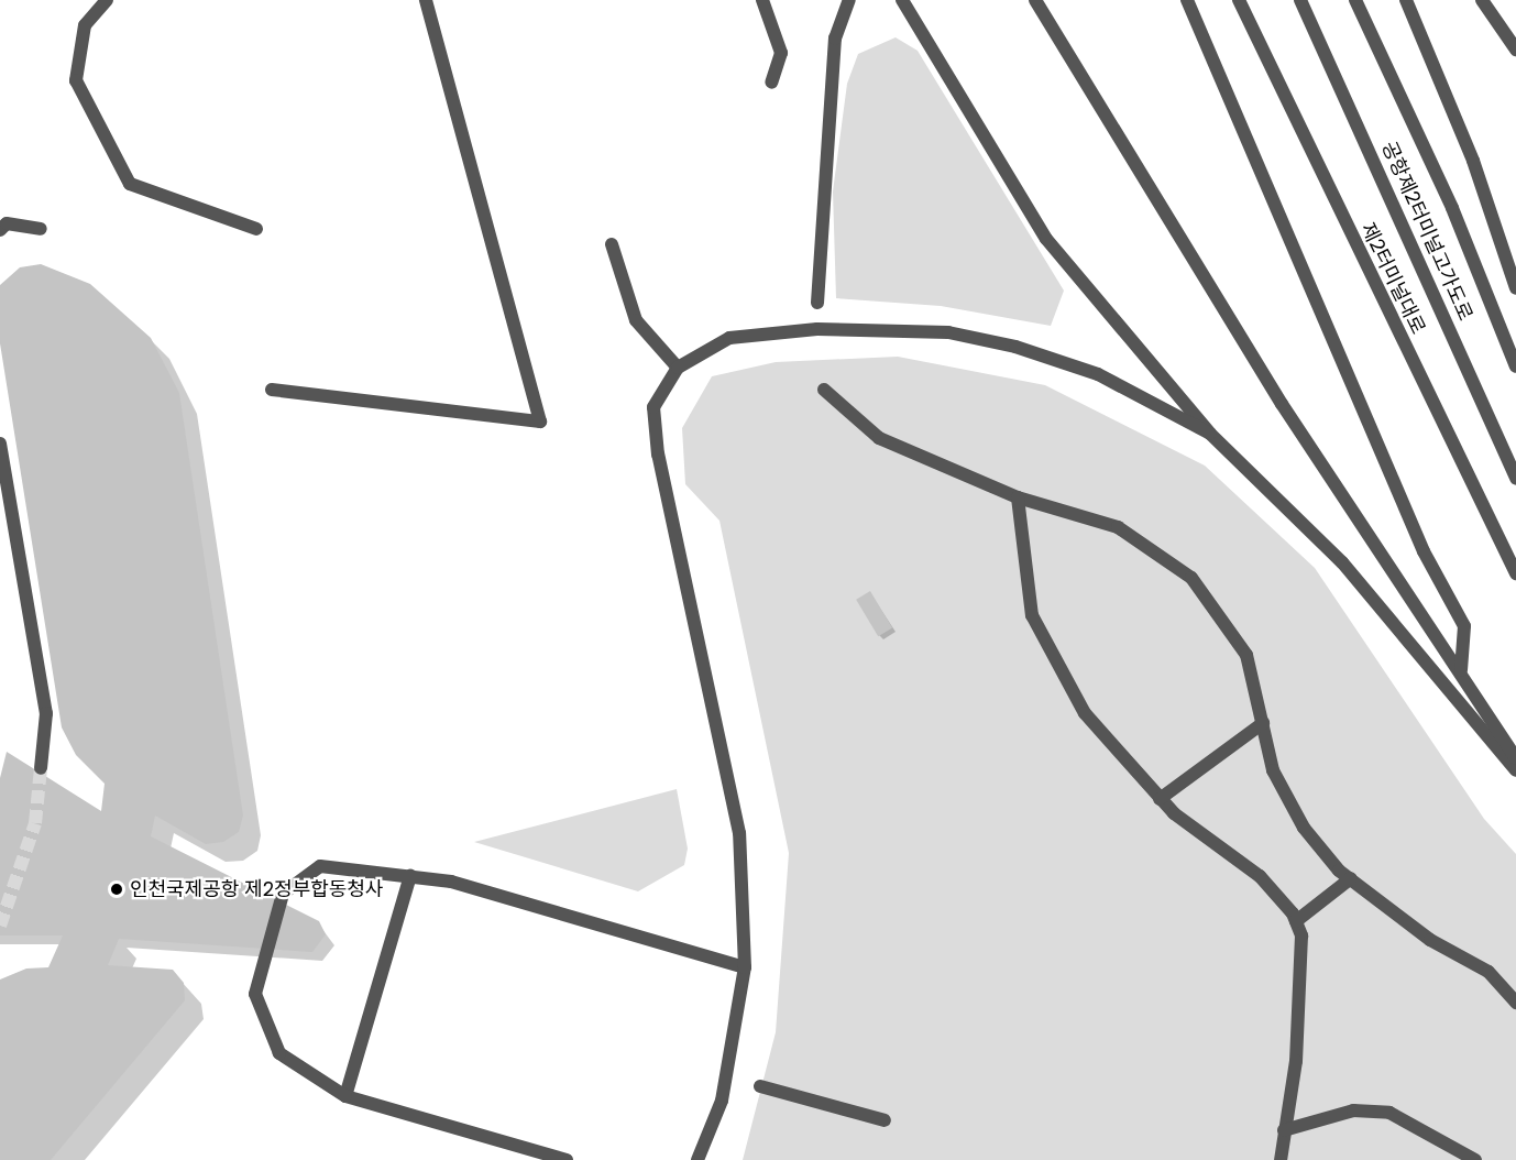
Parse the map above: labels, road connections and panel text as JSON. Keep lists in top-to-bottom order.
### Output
{
  "streets": {
    "street": ["공항제2터미널고가도로", "제2터미널대로"]
  },
  "places": ["인천국제공항 제2정부합동청사"]
}
